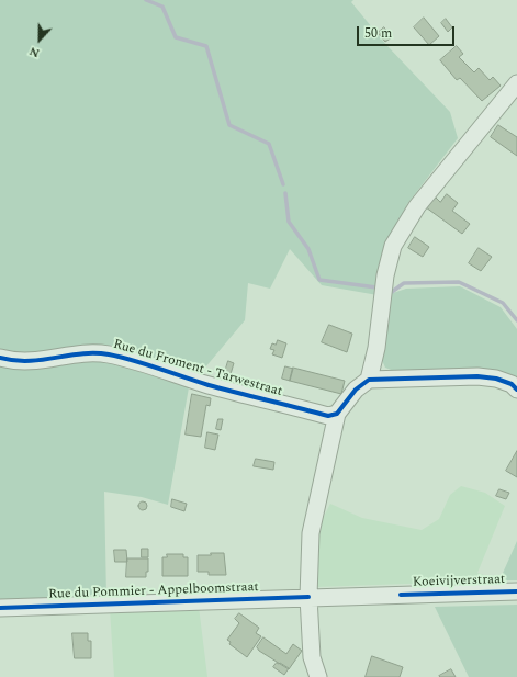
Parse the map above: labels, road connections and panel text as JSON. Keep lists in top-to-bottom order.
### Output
{
  "streets": {
    "street": ["Rue du Froment - Tarwestraat", "Koeivijverstraat", "Rue du Pommier - Appelboomstraat"]
  },
  "crossings": [
    ["Koeivijverstraat", "Rue du Pommier - Appelboomstraat"]
  ],
  "scale_bar": "50 m",
  "north": "bottom"
}
